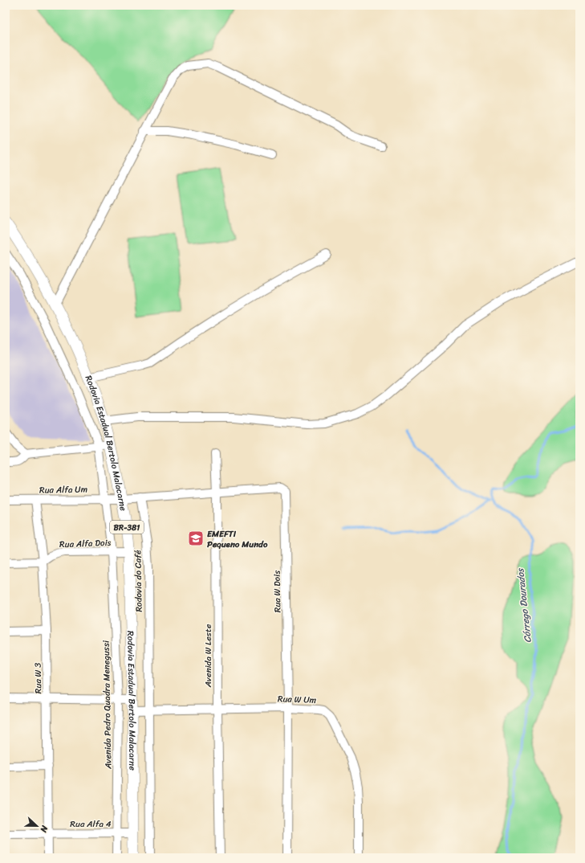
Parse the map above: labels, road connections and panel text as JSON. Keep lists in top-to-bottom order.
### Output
{
  "streets": {
    "main road": ["Rodovia Estadual Bertolo Malacarne", "BR-381"],
    "street": [
      "Rua Alfa Um",
      "Rua Alfa Dois",
      "Rodovia do Café",
      "Rua W Dois",
      "Avenida W Leste",
      "Rua W 3",
      "Rua W Um",
      "Avenida Pedro Quadra Menegussi",
      "Rua Alfa 4"
    ]
  },
  "crossings": [
    ["Rodovia Estadual Bertolo Malacarne", "Rua Alfa Um"],
    ["Rodovia Estadual Bertolo Malacarne", "Rua Alfa Dois"],
    ["Rodovia Estadual Bertolo Malacarne", "Rua W Dois"],
    ["Rodovia Estadual Bertolo Malacarne", "Rua W Um"],
    ["Rodovia Estadual Bertolo Malacarne", "Rua Alfa 4"],
    ["Rua Alfa Um", "Rua W Dois"],
    ["Rua Alfa Um", "Rua W 3"],
    ["Rua Alfa Um", "Avenida Pedro Quadra Menegussi"],
    ["Rua Alfa Dois", "Rua W 3"],
    ["Rua Alfa Dois", "Avenida Pedro Quadra Menegussi"],
    ["Rodovia do Café", "Rua W Dois"],
    ["Rodovia do Café", "Rua W Um"],
    ["Rua W Dois", "Avenida W Leste"],
    ["Rua W Dois", "Rua W Um"],
    ["Avenida W Leste", "Rua W Um"],
    ["Rua W 3", "Rua Alfa 4"],
    ["Avenida Pedro Quadra Menegussi", "Rua Alfa 4"]
  ],
  "water": ["Córrego Dourados"],
  "places": {
    "school or university": ["EMEFTI Pequeno Mundo"]
  },
  "north": "right"
}
